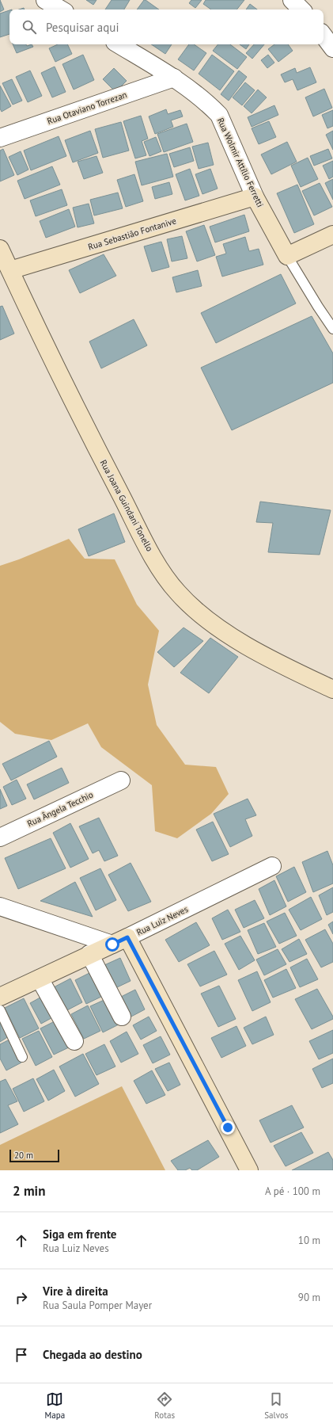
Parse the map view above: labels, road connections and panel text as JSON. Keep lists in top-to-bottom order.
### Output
{
  "streets": {
    "street": [
      "Rua Otaviano Torrezan",
      "Rua Wolmir Attílio Ferretti",
      "Rua Sebastião Fontanive",
      "Rua Joana Guindani Tonello",
      "Rua Ângela Tecchio",
      "Rua Luiz Neves"
    ]
  },
  "crossings": [
    ["Rua Otaviano Torrezan", "Rua Wolmir Attílio Ferretti"],
    ["Rua Wolmir Attílio Ferretti", "Rua Sebastião Fontanive"],
    ["Rua Sebastião Fontanive", "Rua Joana Guindani Tonello"]
  ],
  "scale_bar": "20 m",
  "page": {
    "search": "Pesquisar aqui",
    "scale": "20 m",
    "heading": ["2 min", "A pé · 100 m"],
    "list": [
      ["Siga em frente", "Rua Luiz Neves", "10 m"],
      ["Vire à direita", "Rua Saula Pomper Mayer", "90 m"],
      "Chegada ao destino"
    ],
    "nav": ["Mapa", "Rotas", "Salvos"]
  }
}
